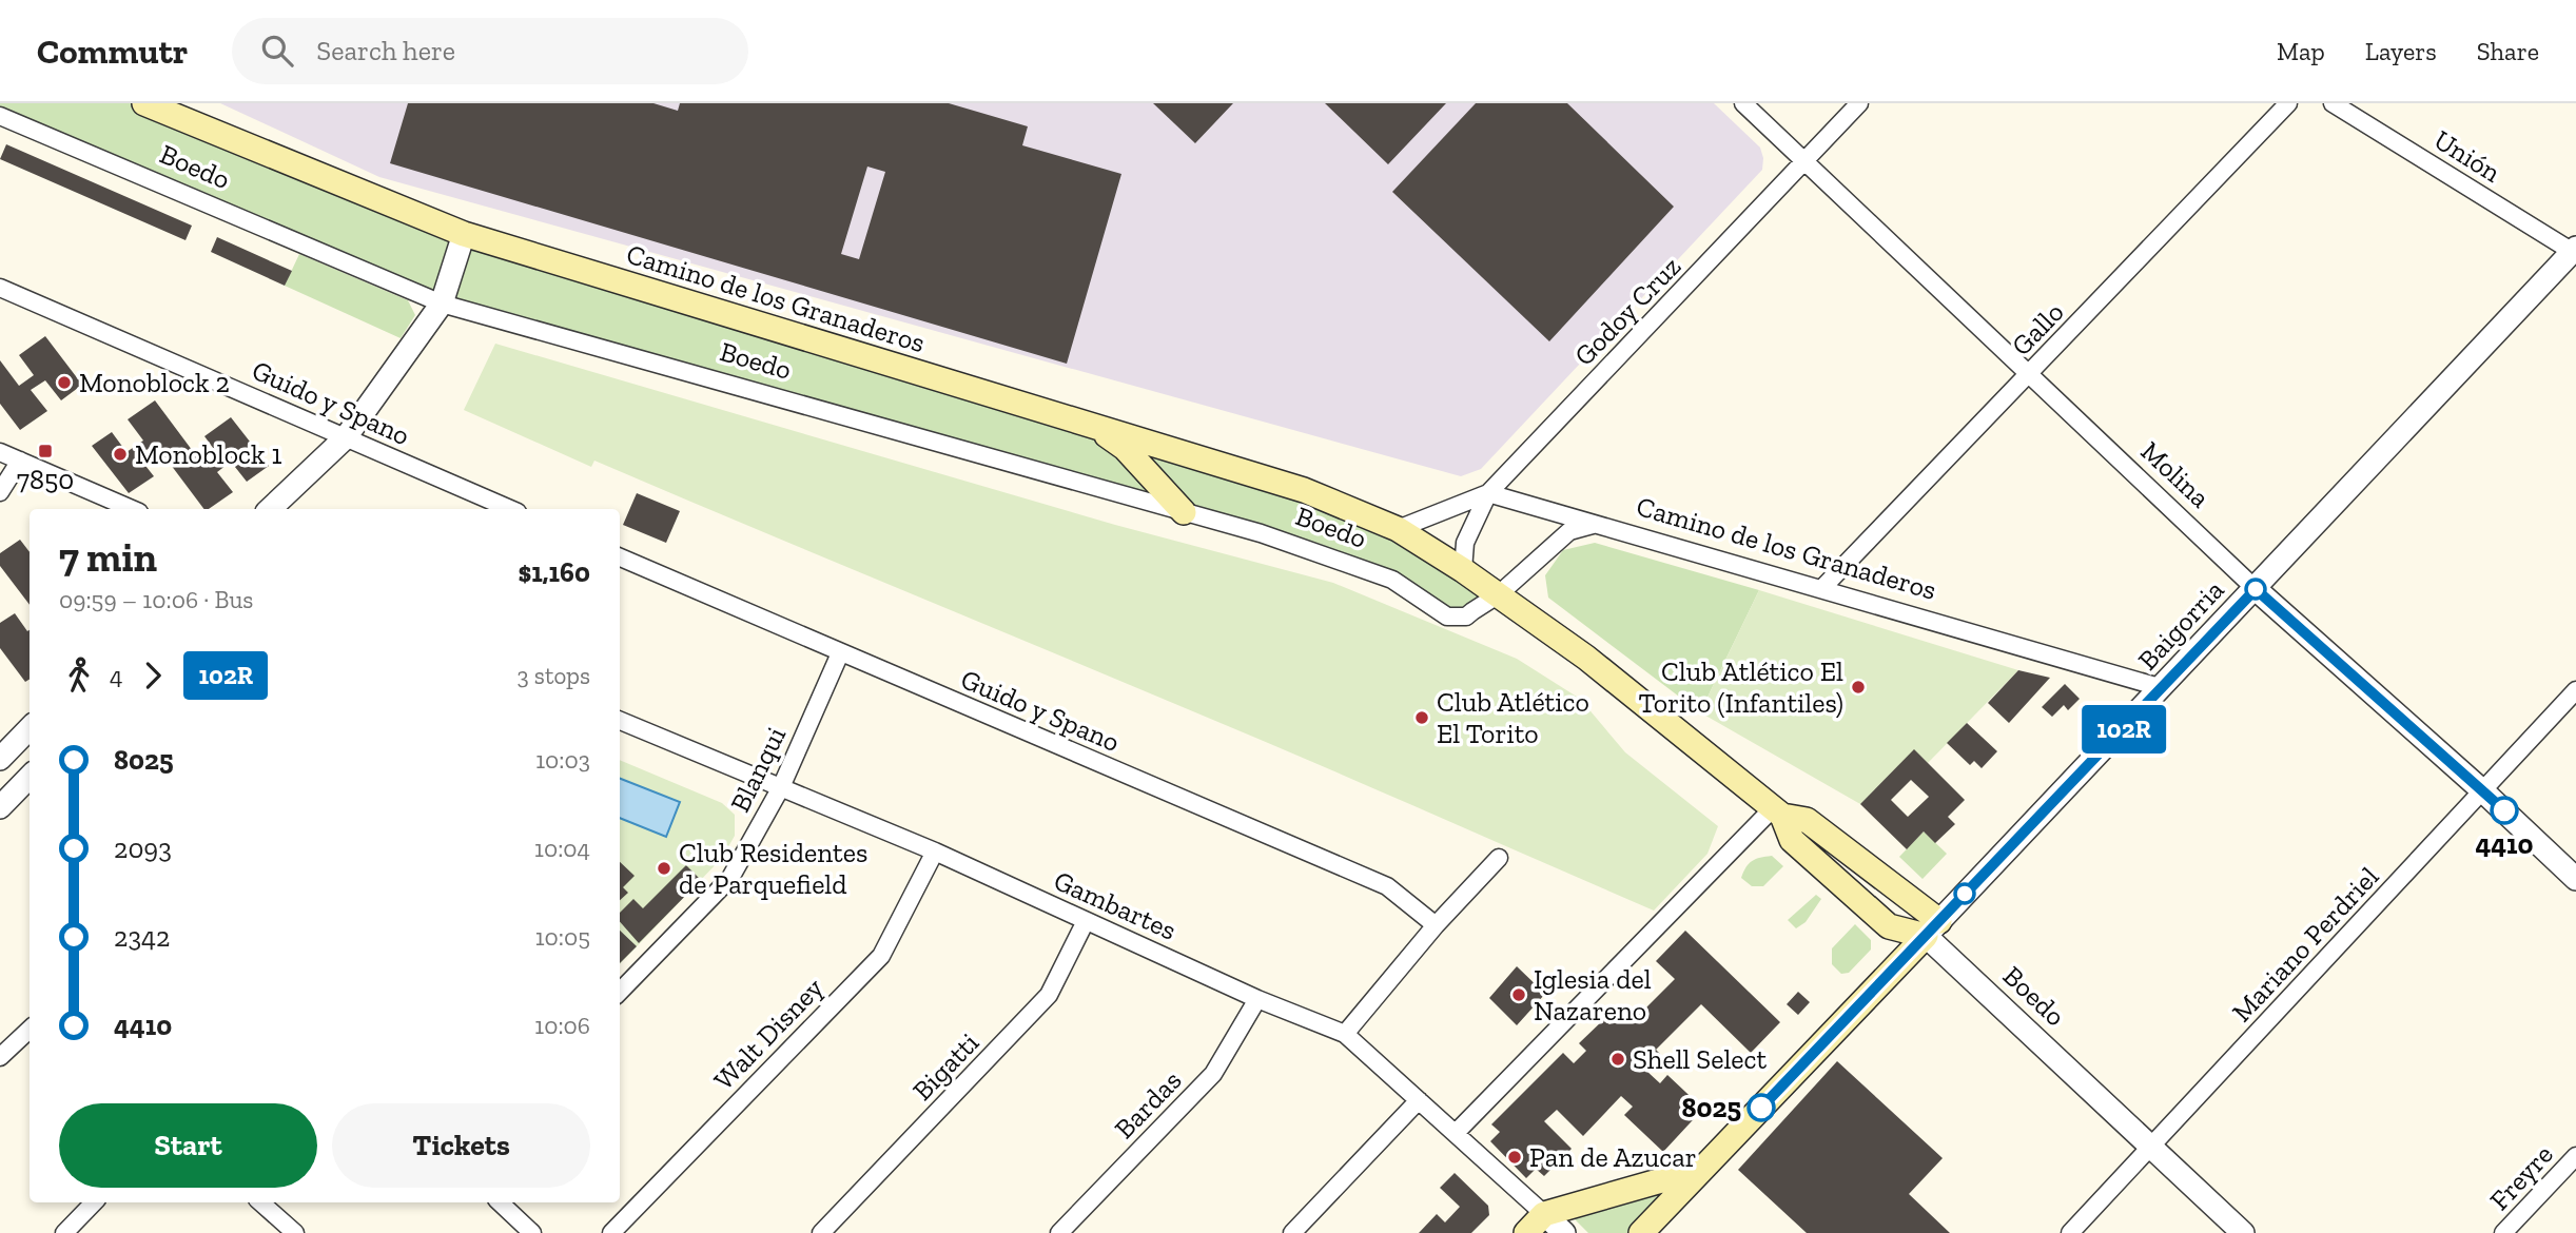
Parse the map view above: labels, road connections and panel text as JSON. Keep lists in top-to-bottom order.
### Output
{
  "streets": {
    "main road": ["Boedo", "Camino de los Granaderos", "Baigorria"],
    "street": [
      "Unión",
      "Godoy Cruz",
      "Gallo",
      "Guido y Spano",
      "Molina",
      "Blanqui",
      "Gambartes",
      "Mariano Perdriel",
      "Walt Disney",
      "Bigatti",
      "Bardas",
      "Freyre"
    ]
  },
  "crossings": [
    ["Unión", "Baigorria"],
    ["Boedo", "Camino de los Granaderos"],
    ["Boedo", "Godoy Cruz"],
    ["Boedo", "Baigorria"],
    ["Boedo", "Mariano Perdriel"],
    ["Camino de los Granaderos", "Godoy Cruz"],
    ["Camino de los Granaderos", "Gallo"],
    ["Camino de los Granaderos", "Baigorria"],
    ["Godoy Cruz", "Molina"],
    ["Gallo", "Molina"],
    ["Guido y Spano", "Blanqui"],
    ["Molina", "Baigorria"],
    ["Molina", "Mariano Perdriel"],
    ["Blanqui", "Gambartes"],
    ["Gambartes", "Walt Disney"],
    ["Gambartes", "Bigatti"],
    ["Gambartes", "Bardas"]
  ],
  "places": {
    "other": [
      "Monoblock 2",
      "Monoblock 1",
      "Club Atlético El Torito (Infantiles)",
      "Club Atlético El Torito",
      "4410",
      "Club Residentes de Parquefield",
      "Iglesia del Nazareno",
      "Shell Select",
      "8025",
      "Pan de Azucar"
    ],
    "transit": ["7850"]
  },
  "lines": ["bus line 102R"],
  "page": {
    "header": "Commutr",
    "search": "Search here",
    "nav": ["Map", "Layers", "Share"],
    "on_map": "102R",
    "heading": ["7 min", "09:59 – 10:06 · Bus", "$1,160"],
    "legs": ["4", "102R", "3 stops"],
    "list": [
      {
        "name": "8025",
        "value": "10:03"
      },
      {
        "name": "2093",
        "value": "10:04"
      },
      {
        "name": "2342",
        "value": "10:05"
      },
      {
        "name": "4410",
        "value": "10:06"
      }
    ],
    "buttons": ["Start", "Tickets"]
  }
}
